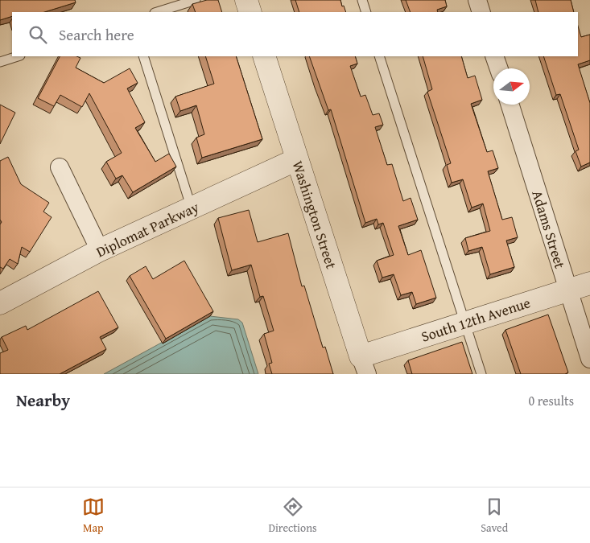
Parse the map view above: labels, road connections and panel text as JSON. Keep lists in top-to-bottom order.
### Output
{
  "streets": {
    "street": [
      "Washington Street",
      "Diplomat Parkway",
      "Adams Street",
      "South 12th Avenue"
    ]
  },
  "crossings": [
    ["Washington Street", "Diplomat Parkway"],
    ["Washington Street", "South 12th Avenue"],
    ["Adams Street", "South 12th Avenue"]
  ],
  "north": "right",
  "page": {
    "search": "Search here",
    "heading": ["Nearby", "0 results"],
    "nav": ["Map", "Directions", "Saved"]
  }
}
